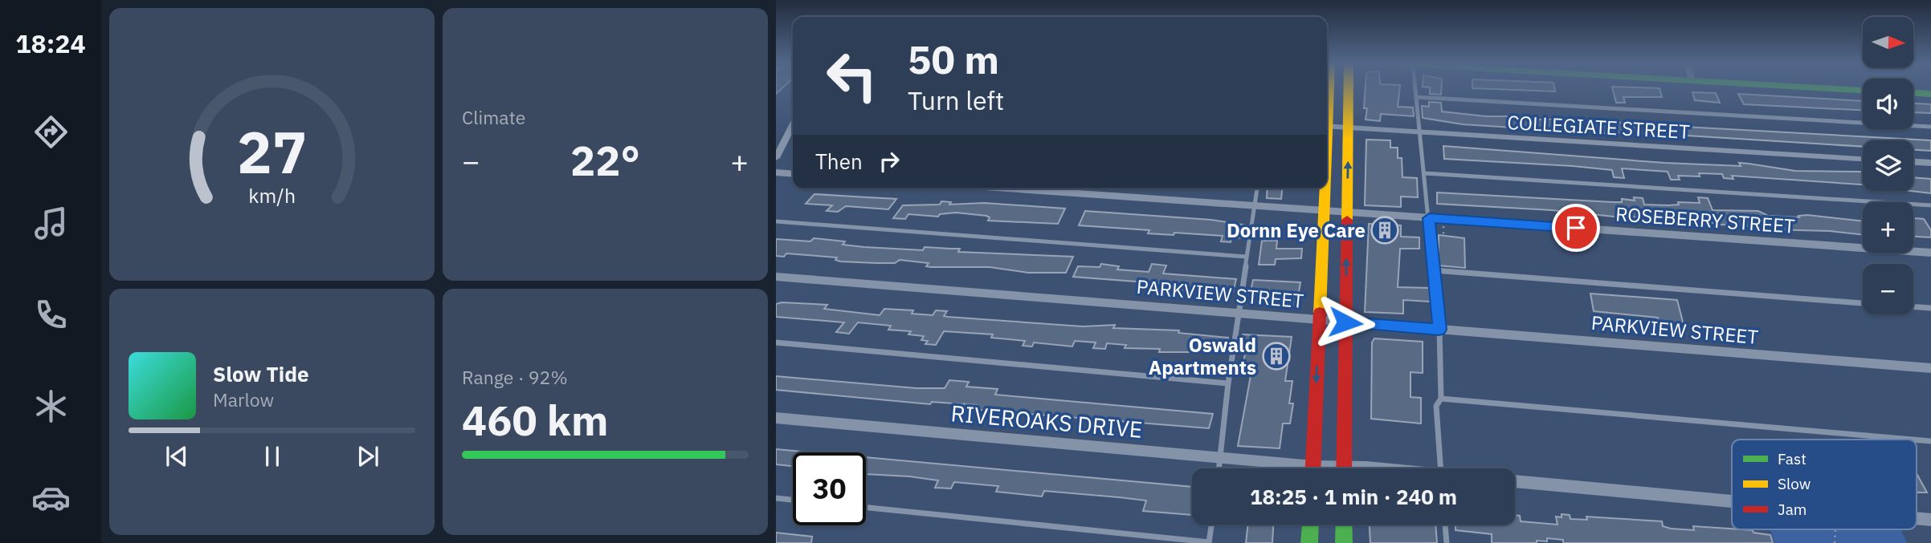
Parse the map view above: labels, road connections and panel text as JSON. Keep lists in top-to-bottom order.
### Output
{
  "streets": {
    "street": [
      "COLLEGIATE STREET",
      "ROSEBERRY STREET",
      "PARKVIEW STREET",
      "RIVEROAKS DRIVE"
    ]
  },
  "places": {
    "building": ["Dornn Eye Care", "Oswald Apartments"]
  },
  "legend": ["Fast", "Slow", "Jam"],
  "north": "right",
  "page": {
    "tabs": "18:24",
    "tile": [
      "Climate",
      ["Range · 92%", "460 km"]
    ],
    "map_buttons": ["+", "−"],
    "turn": ["50 m", "Turn left"],
    "then": "Then",
    "heat": ["−", "22°", "+"],
    "song": ["Slow Tide", "Marlow"],
    "limit": "30",
    "trip": "18:25 · 1 min · 240 m",
    "gauge": ["27", "km/h"]
  }
}
